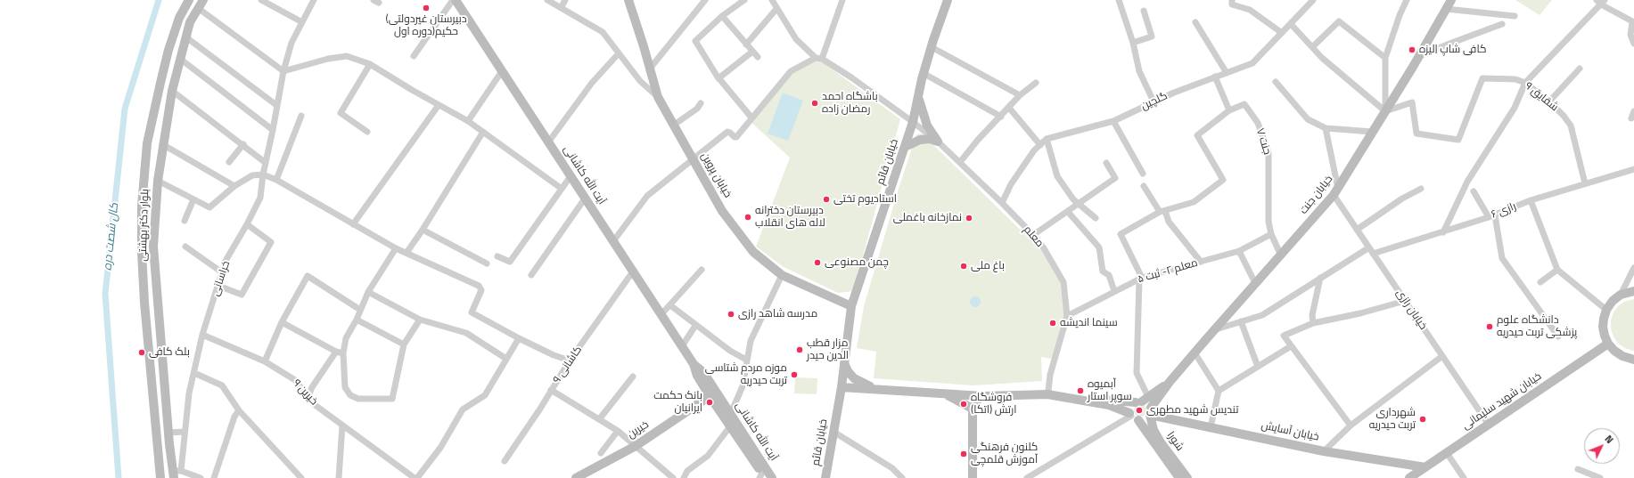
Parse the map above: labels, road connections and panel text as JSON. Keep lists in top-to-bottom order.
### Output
{
  "streets": {
    "street": [
      "شقایق ۹",
      "گلچین",
      "جنت ۷",
      "خیابان قائم",
      "آیت الله کاشانی",
      "خیابان پروین",
      "خیابان جنت",
      "رازی ۶",
      "بلوار دکتر بهشتی",
      "معلم",
      "معلم ۲- ثبت ۵",
      "خراسانی",
      "خیابان رازی",
      "کاشانی ۹",
      "خیرین ۹",
      "خیابان شهید سلیمانی",
      "خیرین",
      "خیابان آسایش",
      "شورا"
    ]
  },
  "crossings": [
    ["شقایق ۹", "خیابان جنت"],
    ["شقایق ۹", "رازی ۶"],
    ["جنت ۷", "خیابان جنت"],
    ["جنت ۷", "معلم ۲- ثبت ۵"],
    ["خیابان قائم", "خیابان پروین"],
    ["خیابان قائم", "معلم"],
    ["آیت الله کاشانی", "کاشانی ۹"],
    ["آیت الله کاشانی", "خیرین"],
    ["خیابان جنت", "خیابان رازی"],
    ["خیابان جنت", "خیابان آسایش"],
    ["خیابان جنت", "شورا"],
    ["رازی ۶", "خیابان رازی"],
    ["بلوار دکتر بهشتی", "خراسانی"],
    ["معلم", "معلم ۲- ثبت ۵"],
    ["خراسانی", "خیرین ۹"],
    ["خیابان رازی", "خیابان شهید سلیمانی"],
    ["خیابان شهید سلیمانی", "خیابان آسایش"],
    ["خیابان آسایش", "شورا"]
  ],
  "water": ["کال شصت دره"],
  "places": [
    "(دبیرستان غيردولتی حکیم(دوره اول",
    "کافی شاپ اِلیزه",
    "باشگاه احمد رمضان زاده",
    "استادیوم تختی",
    "دبیرستان دخترانه لاله های انقلاب",
    "نمازخانه باغملی",
    "چمن مصنوعی",
    "باغ ملی",
    "مدرسه شاهد رازی",
    "سینما اندیشه",
    "دانشگاه علوم پزشکی تربت حیدریه",
    "مزار قطب الدین حیدر",
    "بلک کافی",
    "موزه مردم شتاسی تربت حیدریه",
    "آبمیوه سوپر استار",
    "بانک حکمت ایرانیان",
    "فروشگاه ارتش (اتکا)",
    "تندیس شهید مطهری",
    "شهرداری تربت حیدریه",
    "کلنون فرهنگی آموزش قلمچی"
  ],
  "north": "top right"
}
